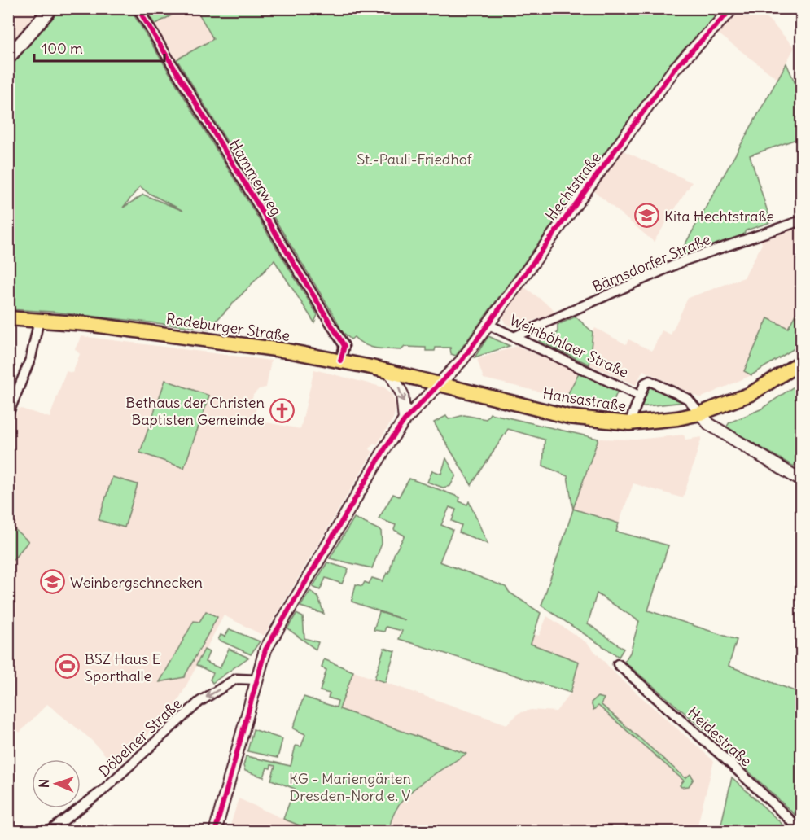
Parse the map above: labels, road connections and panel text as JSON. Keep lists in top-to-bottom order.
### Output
{
  "streets": {
    "main road": ["Radeburger Straße", "Hansastraße"],
    "street": [
      "Hammerweg",
      "Hechtstraße",
      "Bärnsdorfer Straße",
      "Weinböhlaer Straße",
      "Heidestraße",
      "Döbelner Straße"
    ]
  },
  "crossings": [
    ["Hammerweg", "Radeburger Straße"],
    ["Hechtstraße", "Radeburger Straße"],
    ["Hechtstraße", "Weinböhlaer Straße"],
    ["Hechtstraße", "Hansastraße"],
    ["Hechtstraße", "Döbelner Straße"],
    ["Bärnsdorfer Straße", "Weinböhlaer Straße"],
    ["Radeburger Straße", "Hansastraße"],
    ["Weinböhlaer Straße", "Hansastraße"]
  ],
  "one_way": ["Döbelner Straße"],
  "parks": ["St.-Pauli-Friedhof", "KG - Mariengärten Dresden-Nord e. V"],
  "places": {
    "school or university": ["Kita Hechtstraße", "Weinbergschnecken"],
    "church": ["Bethaus der Christen Baptisten Gemeinde"],
    "sports": ["BSZ Haus E Sporthalle"]
  },
  "scale_bar": "100 m",
  "north": "left"
}
